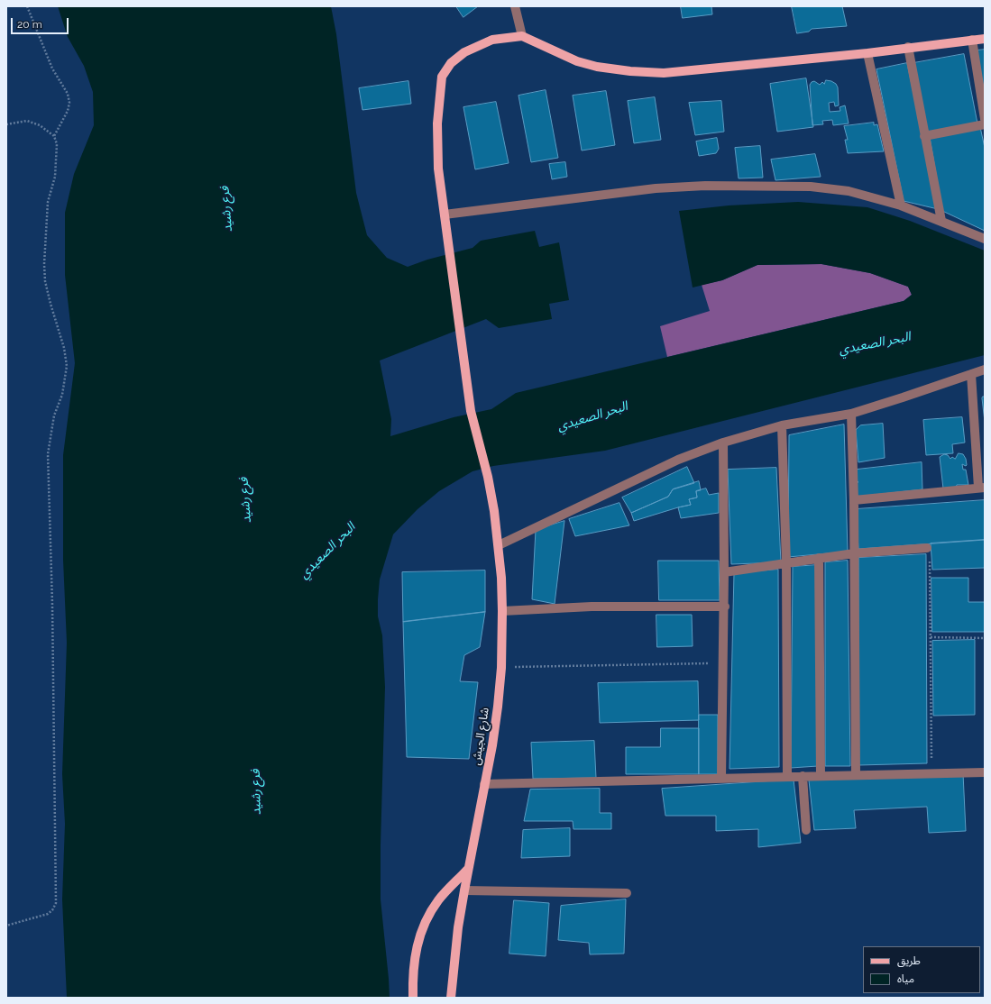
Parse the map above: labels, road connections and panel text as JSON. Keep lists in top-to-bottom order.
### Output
{
  "streets": {
    "main road": ["شارع الجيش"]
  },
  "water": ["فرع رشيد", "البحر الصعيدي"],
  "legend": ["طريق", "مياه"],
  "scale_bar": "20 m"
}
